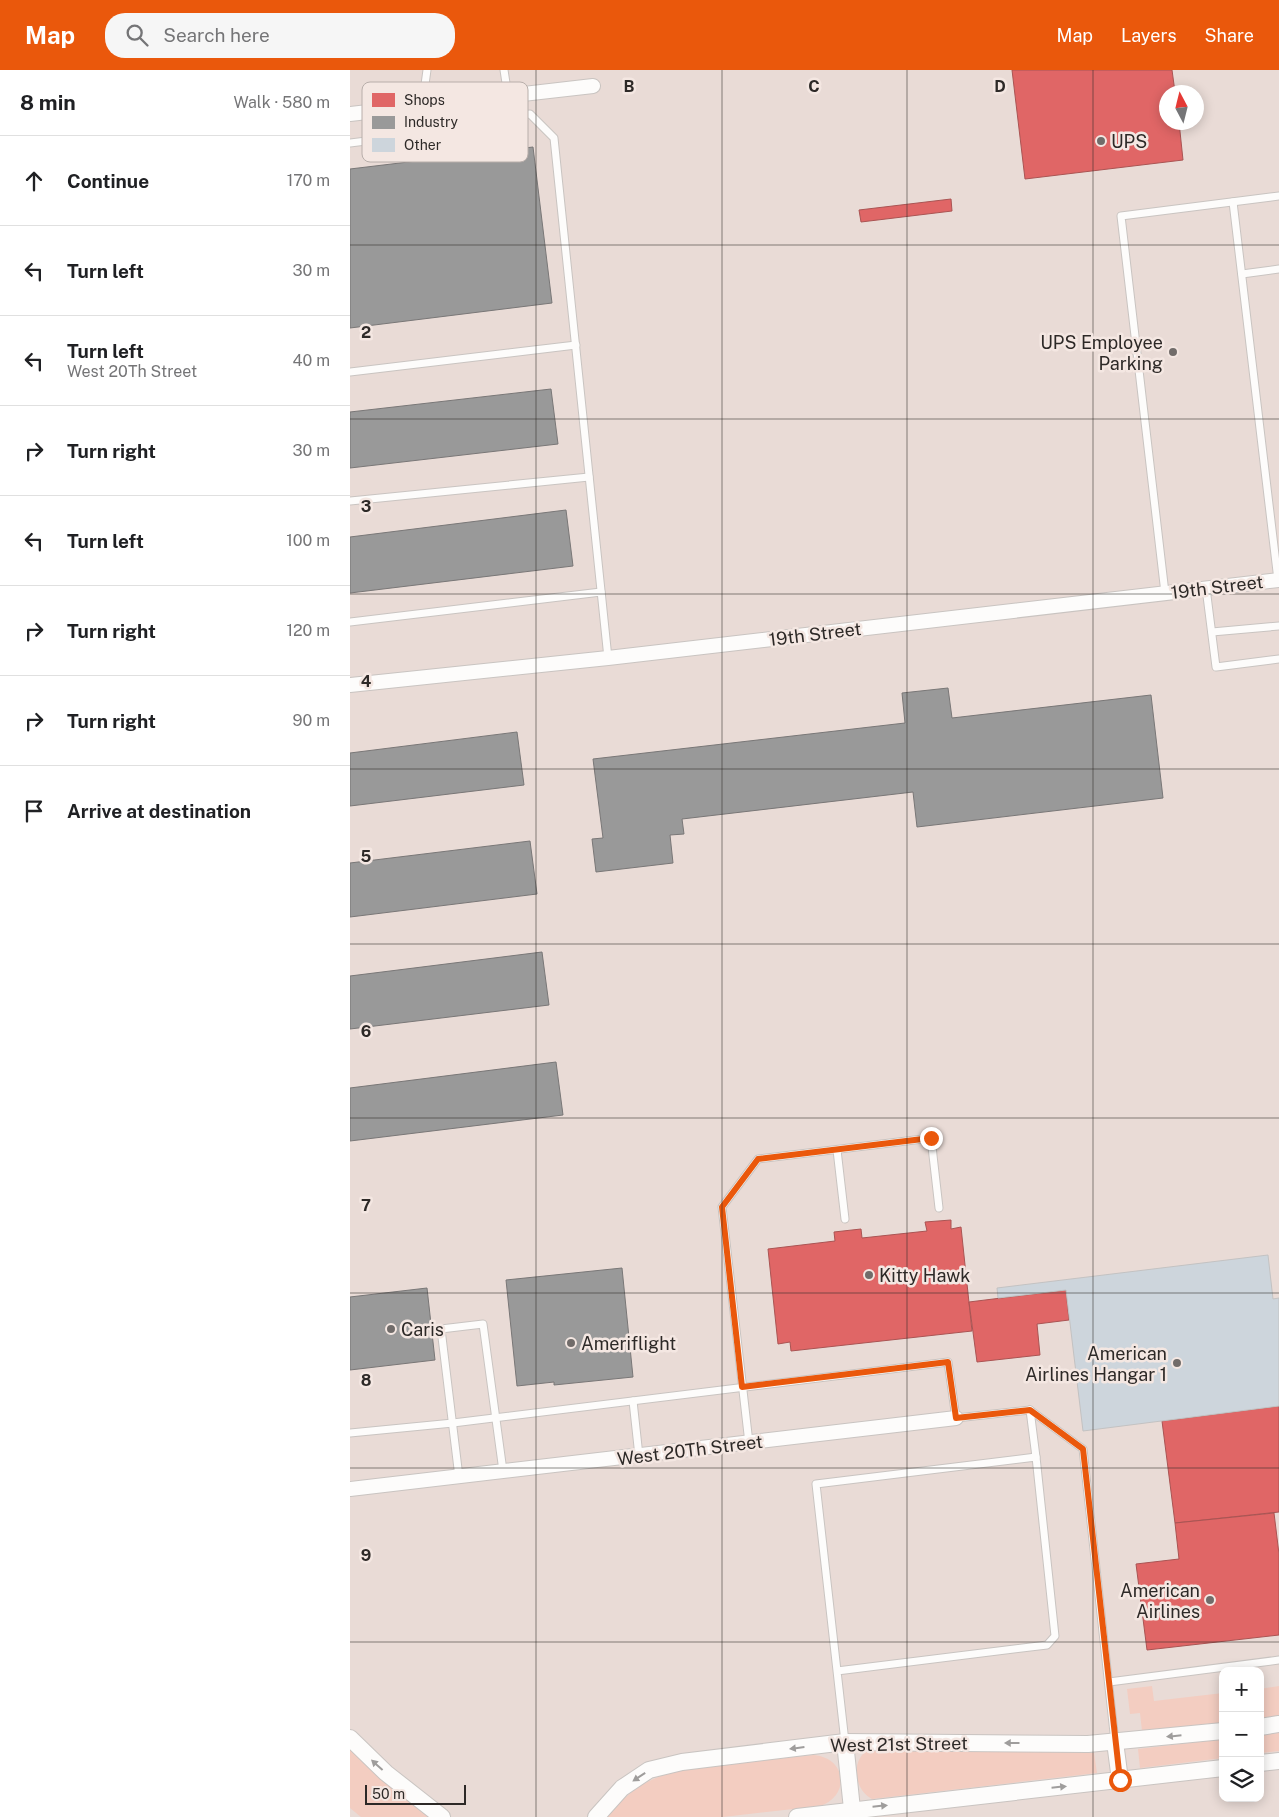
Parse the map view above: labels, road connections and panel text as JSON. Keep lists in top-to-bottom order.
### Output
{
  "streets": {
    "street": ["19th Street", "West 20Th Street", "West 21st Street"]
  },
  "places": [
    "UPS",
    "UPS Employee Parking",
    "Kitty Hawk",
    "Caris",
    "Ameriflight",
    "American Airlines Hangar 1",
    "American Airlines"
  ],
  "legend": ["Shops", "Industry", "Other"],
  "scale_bar": "50 m",
  "north": "top",
  "page": {
    "header": "Map",
    "search": "Search here",
    "nav": ["Map", "Layers", "Share"],
    "heading": ["8 min", "Walk · 580 m"],
    "list": [
      ["Continue", "170 m"],
      ["Turn left", "30 m"],
      ["Turn left", "West 20Th Street", "40 m"],
      ["Turn right", "30 m"],
      ["Turn left", "100 m"],
      ["Turn right", "120 m"],
      ["Turn right", "90 m"],
      "Arrive at destination"
    ],
    "map_buttons": ["+", "−"],
    "scale": "50 m"
  },
  "grid": {
    "columns": ["B", "C", "D"],
    "rows": [
      "2",
      "3",
      "4",
      "5",
      "6",
      "7",
      "8",
      "9"
    ]
  }
}
